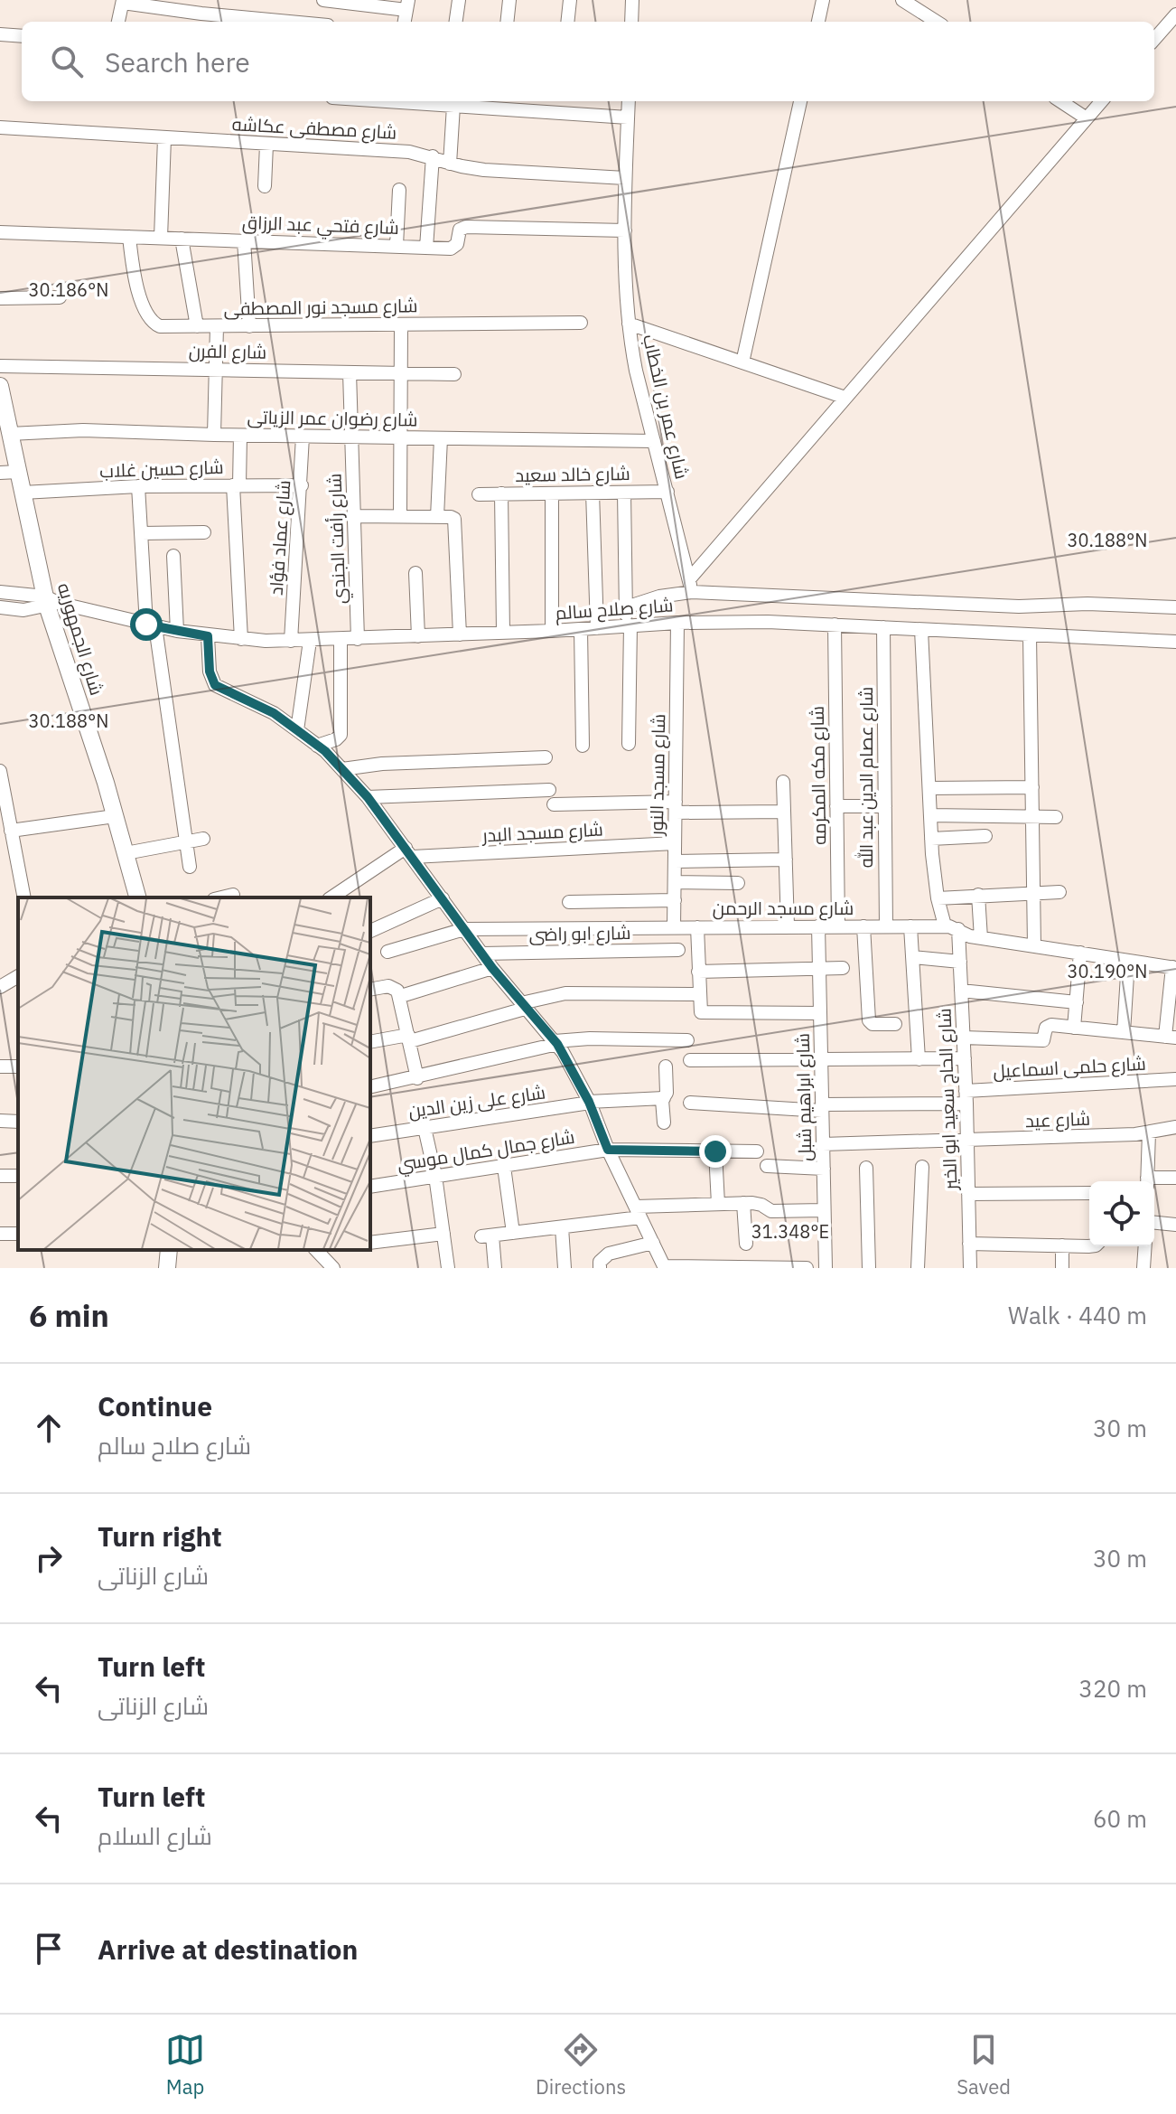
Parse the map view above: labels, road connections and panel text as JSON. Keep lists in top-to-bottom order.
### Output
{
  "streets": {
    "main road": ["شارع الجمهوريه"],
    "street": [
      "شارع مصطفى عكاشه",
      "شارع فتحي عبد الرزاق",
      "شارع مسجد نور المصطفى",
      "شارع الفرن",
      "شارع عمر بن الخطاب",
      "شارع رضوان عمر الزياتى",
      "شارع حسين غلاب",
      "شارع خالد سعيد",
      "شارع عماد فؤاد",
      "شارع رأفت الجندي",
      "شارع صلاح سالم",
      "شارع مسجد النور",
      "شارع مكه المكرمه",
      "شارع عصام الدين عبد الله",
      "شارع مسجد البدر",
      "شارع مسجد الرحمن",
      "شارع ابو راضى",
      "شارع حلمى اسماعيل",
      "شارع ابراهيم شبل",
      "شارع الحاج سعيد ابو الخير",
      "شارع على زين الدين",
      "شارع عيد",
      "شارع جمال كمال موسي"
    ]
  },
  "crossings": [
    ["شارع مصطفى عكاشه", "شارع عمر بن الخطاب"],
    ["شارع فتحي عبد الرزاق", "شارع مسجد نور المصطفى"],
    ["شارع فتحي عبد الرزاق", "شارع عمر بن الخطاب"],
    ["شارع الفرن", "شارع رأفت الجندي"],
    ["شارع عمر بن الخطاب", "شارع رضوان عمر الزياتى"],
    ["شارع عمر بن الخطاب", "شارع خالد سعيد"],
    ["شارع رضوان عمر الزياتى", "شارع عماد فؤاد"],
    ["شارع رضوان عمر الزياتى", "شارع رأفت الجندي"],
    ["شارع رضوان عمر الزياتى", "شارع الجمهوريه"],
    ["شارع حسين غلاب", "شارع عماد فؤاد"],
    ["شارع حسين غلاب", "شارع الجمهوريه"],
    ["شارع عماد فؤاد", "شارع صلاح سالم"],
    ["شارع رأفت الجندي", "شارع صلاح سالم"],
    ["شارع صلاح سالم", "شارع الجمهوريه"],
    ["شارع صلاح سالم", "شارع مسجد النور"],
    ["شارع صلاح سالم", "شارع مكه المكرمه"],
    ["شارع صلاح سالم", "شارع عصام الدين عبد الله"],
    ["شارع صلاح سالم", "شارع الحاج سعيد ابو الخير"],
    ["شارع مسجد النور", "شارع مسجد البدر"],
    ["شارع مسجد النور", "شارع مسجد الرحمن"],
    ["شارع مكه المكرمه", "شارع مسجد الرحمن"],
    ["شارع عصام الدين عبد الله", "شارع مسجد الرحمن"],
    ["شارع مسجد الرحمن", "شارع ابراهيم شبل"],
    ["شارع مسجد الرحمن", "شارع الحاج سعيد ابو الخير"],
    ["شارع حلمى اسماعيل", "شارع ابراهيم شبل"],
    ["شارع حلمى اسماعيل", "شارع الحاج سعيد ابو الخير"],
    ["شارع ابراهيم شبل", "شارع عيد"],
    ["شارع الحاج سعيد ابو الخير", "شارع عيد"]
  ],
  "page": {
    "search": "Search here",
    "heading": ["6 min", "Walk · 440 m"],
    "list": [
      ["Continue", "شارع صلاح سالم", "30 m"],
      ["Turn right", "شارع الزناتى", "30 m"],
      ["Turn left", "شارع الزناتى", "320 m"],
      ["Turn left", "شارع السلام", "60 m"],
      "Arrive at destination"
    ],
    "nav": ["Map", "Directions", "Saved"]
  },
  "coordinates": [
    "30.186°N",
    "30.188°N",
    "30.190°N",
    "31.348°E"
  ]
}
